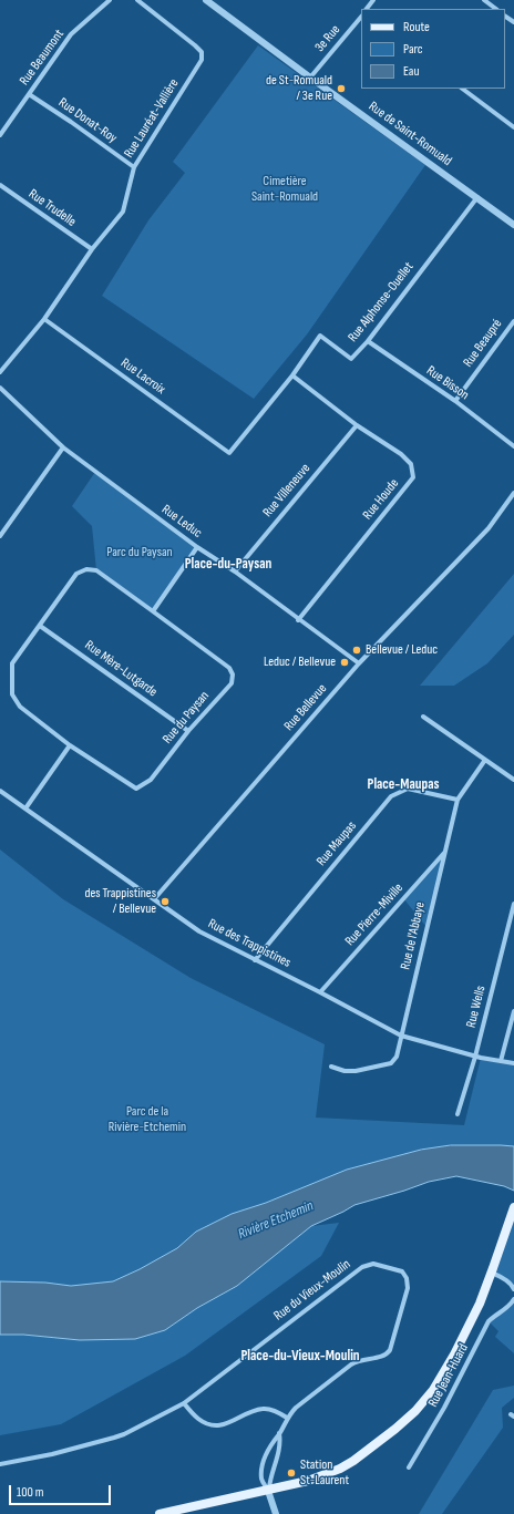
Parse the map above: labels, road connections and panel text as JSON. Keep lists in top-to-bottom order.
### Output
{
  "streets": {
    "street": [
      "3e Rue",
      "Rue Beaumont",
      "Rue Lauréat-Vallière",
      "Rue Donat-Roy",
      "Rue de Saint-Romuald",
      "Rue Trudelle",
      "Rue Alphonse-Ouellet",
      "Rue Beaupré",
      "Rue Lacroix",
      "Rue Bisson",
      "Rue Villeneuve",
      "Rue Houde",
      "Rue Leduc",
      "Rue Mère-Lutgarde",
      "Rue Bellevue",
      "Rue du Paysan",
      "Rue Maupas",
      "Rue Pierre-Miville",
      "Rue de l'Abbaye",
      "Rue des Trappistines",
      "Rue Wells",
      "Rue du Vieux-Moulin",
      "Rue Jean-Huard"
    ]
  },
  "crossings": [
    ["3e Rue", "Rue de Saint-Romuald"],
    ["Rue Beaumont", "Rue Donat-Roy"],
    ["Rue Lauréat-Vallière", "Rue Donat-Roy"],
    ["Rue Lauréat-Vallière", "Rue Trudelle"],
    ["Rue Lauréat-Vallière", "Rue Lacroix"],
    ["Rue de Saint-Romuald", "Rue Alphonse-Ouellet"],
    ["Rue Alphonse-Ouellet", "Rue Lacroix"],
    ["Rue Alphonse-Ouellet", "Rue Bisson"],
    ["Rue Alphonse-Ouellet", "Rue Houde"],
    ["Rue Beaupré", "Rue Bisson"],
    ["Rue Villeneuve", "Rue Houde"],
    ["Rue Villeneuve", "Rue Leduc"],
    ["Rue Houde", "Rue Leduc"],
    ["Rue Leduc", "Rue Bellevue"],
    ["Rue Mère-Lutgarde", "Rue du Paysan"],
    ["Rue Bellevue", "Rue des Trappistines"],
    ["Rue Maupas", "Rue de l'Abbaye"],
    ["Rue Maupas", "Rue des Trappistines"],
    ["Rue Pierre-Miville", "Rue de l'Abbaye"],
    ["Rue Pierre-Miville", "Rue des Trappistines"],
    ["Rue de l'Abbaye", "Rue des Trappistines"],
    ["Rue des Trappistines", "Rue Wells"]
  ],
  "districts": ["Place-du-Paysan", "Place-Maupas", "Place-du-Vieux-Moulin"],
  "water": ["Rivière Etchemin"],
  "parks": ["Cimetière Saint-Romuald", "Parc du Paysan", "Parc de la Rivière-Etchemin"],
  "places": [
    "de St-Romuald / 3e Rue",
    "Bellevue / Leduc",
    "Leduc / Bellevue",
    "des Trappistines / Bellevue",
    "Station St-Laurent"
  ],
  "legend": ["Route", "Parc", "Eau"],
  "scale_bar": "100 m"
}
